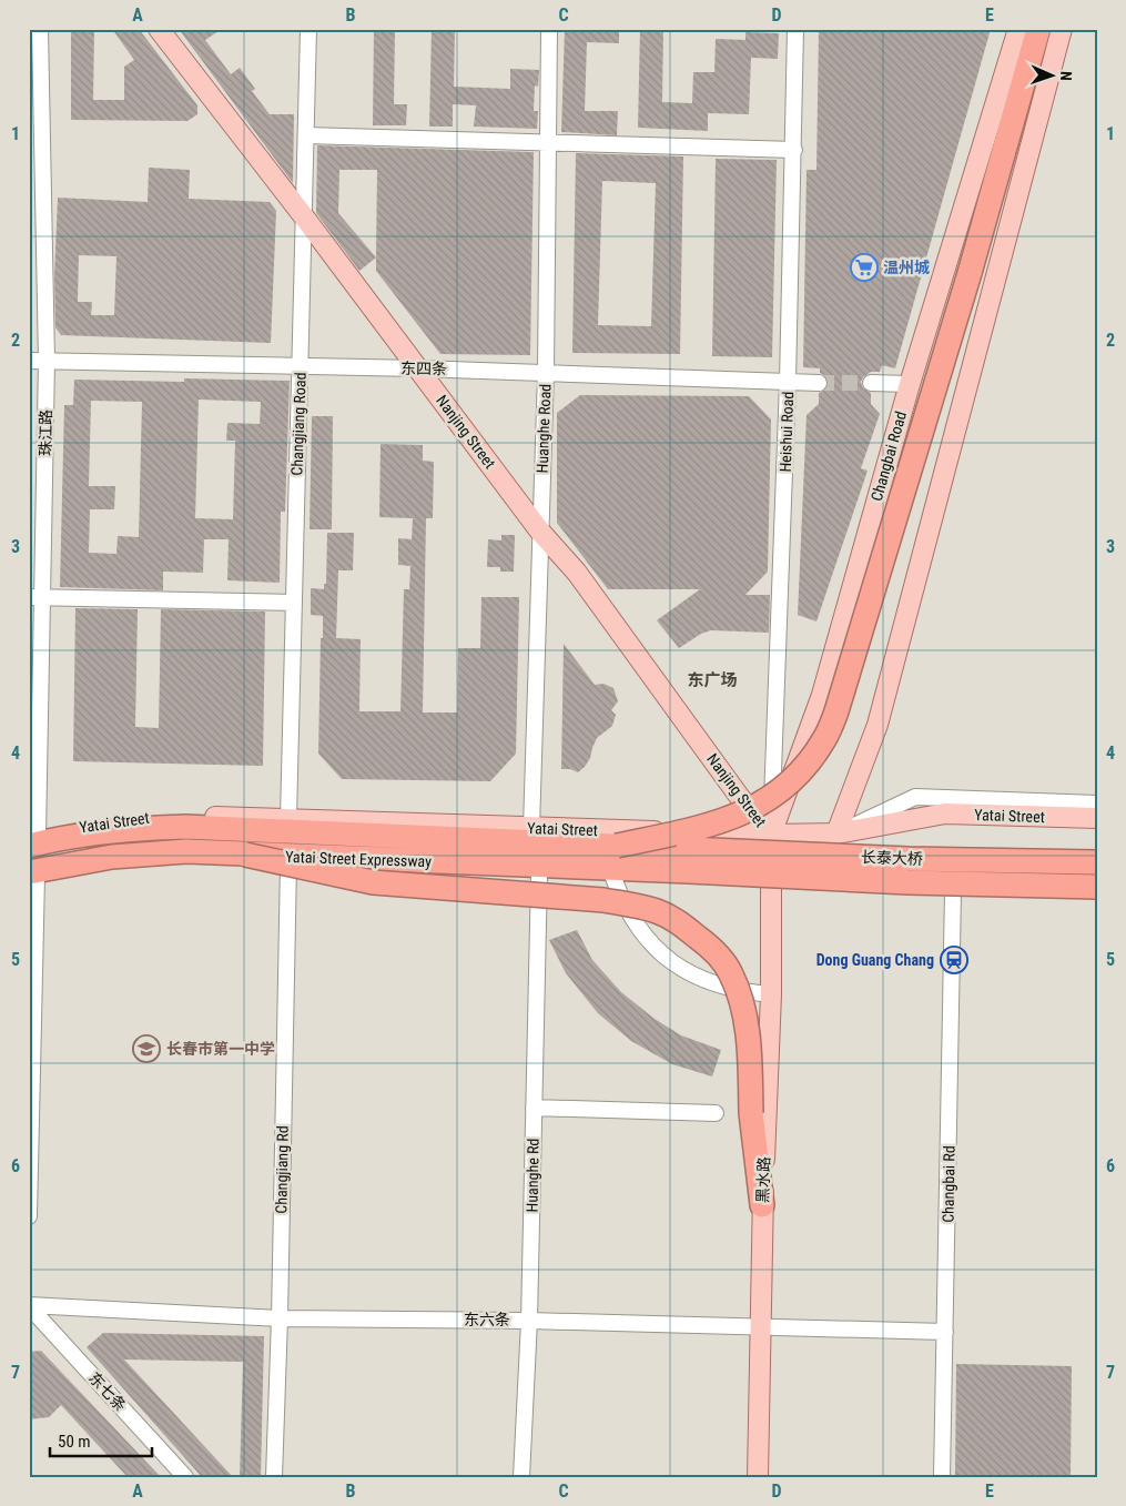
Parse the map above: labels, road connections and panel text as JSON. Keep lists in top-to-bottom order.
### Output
{
  "streets": {
    "highway": ["长泰大桥", "Yatai Street Expressway"],
    "main road": [
      "Nanjing Street",
      "Changbai Road",
      "Yatai Street",
      "黑水路"
    ],
    "street": [
      "东四条",
      "Changjiang Road",
      "Huanghe Road",
      "Heishui Road",
      "珠江路",
      "Changjiang Rd",
      "Huanghe Rd",
      "Changbai Rd",
      "东六条",
      "东七条"
    ]
  },
  "crossings": [
    ["东四条", "Changjiang Road"],
    ["东四条", "Huanghe Road"],
    ["东四条", "Nanjing Street"],
    ["东四条", "Heishui Road"],
    ["东四条", "珠江路"],
    ["Changjiang Road", "Nanjing Street"],
    ["Changjiang Road", "Yatai Street"],
    ["Huanghe Road", "Nanjing Street"],
    ["Huanghe Road", "Yatai Street"],
    ["Nanjing Street", "Heishui Road"],
    ["Nanjing Street", "Changbai Road"],
    ["Nanjing Street", "Yatai Street"],
    ["Heishui Road", "Changbai Road"],
    ["Heishui Road", "Yatai Street"],
    ["珠江路", "Yatai Street"],
    ["珠江路", "Yatai Street Expressway"],
    ["Changbai Road", "Yatai Street"],
    ["Changbai Road", "黑水路"],
    ["Yatai Street", "Yatai Street Expressway"],
    ["长泰大桥", "Yatai Street Expressway"],
    ["Changjiang Rd", "东六条"],
    ["Huanghe Rd", "东六条"],
    ["黑水路", "东六条"],
    ["Changbai Rd", "东六条"],
    ["东六条", "东七条"]
  ],
  "districts": ["东广场"],
  "places": {
    "supermarket": ["温州城"],
    "station": ["Dong Guang Chang"],
    "school or university": ["长春市第一中学"]
  },
  "scale_bar": "50 m",
  "north": "right",
  "grid": {
    "columns": [
      "A",
      "B",
      "C",
      "D",
      "E"
    ],
    "rows": [
      "1",
      "2",
      "3",
      "4",
      "5",
      "6",
      "7"
    ]
  }
}
